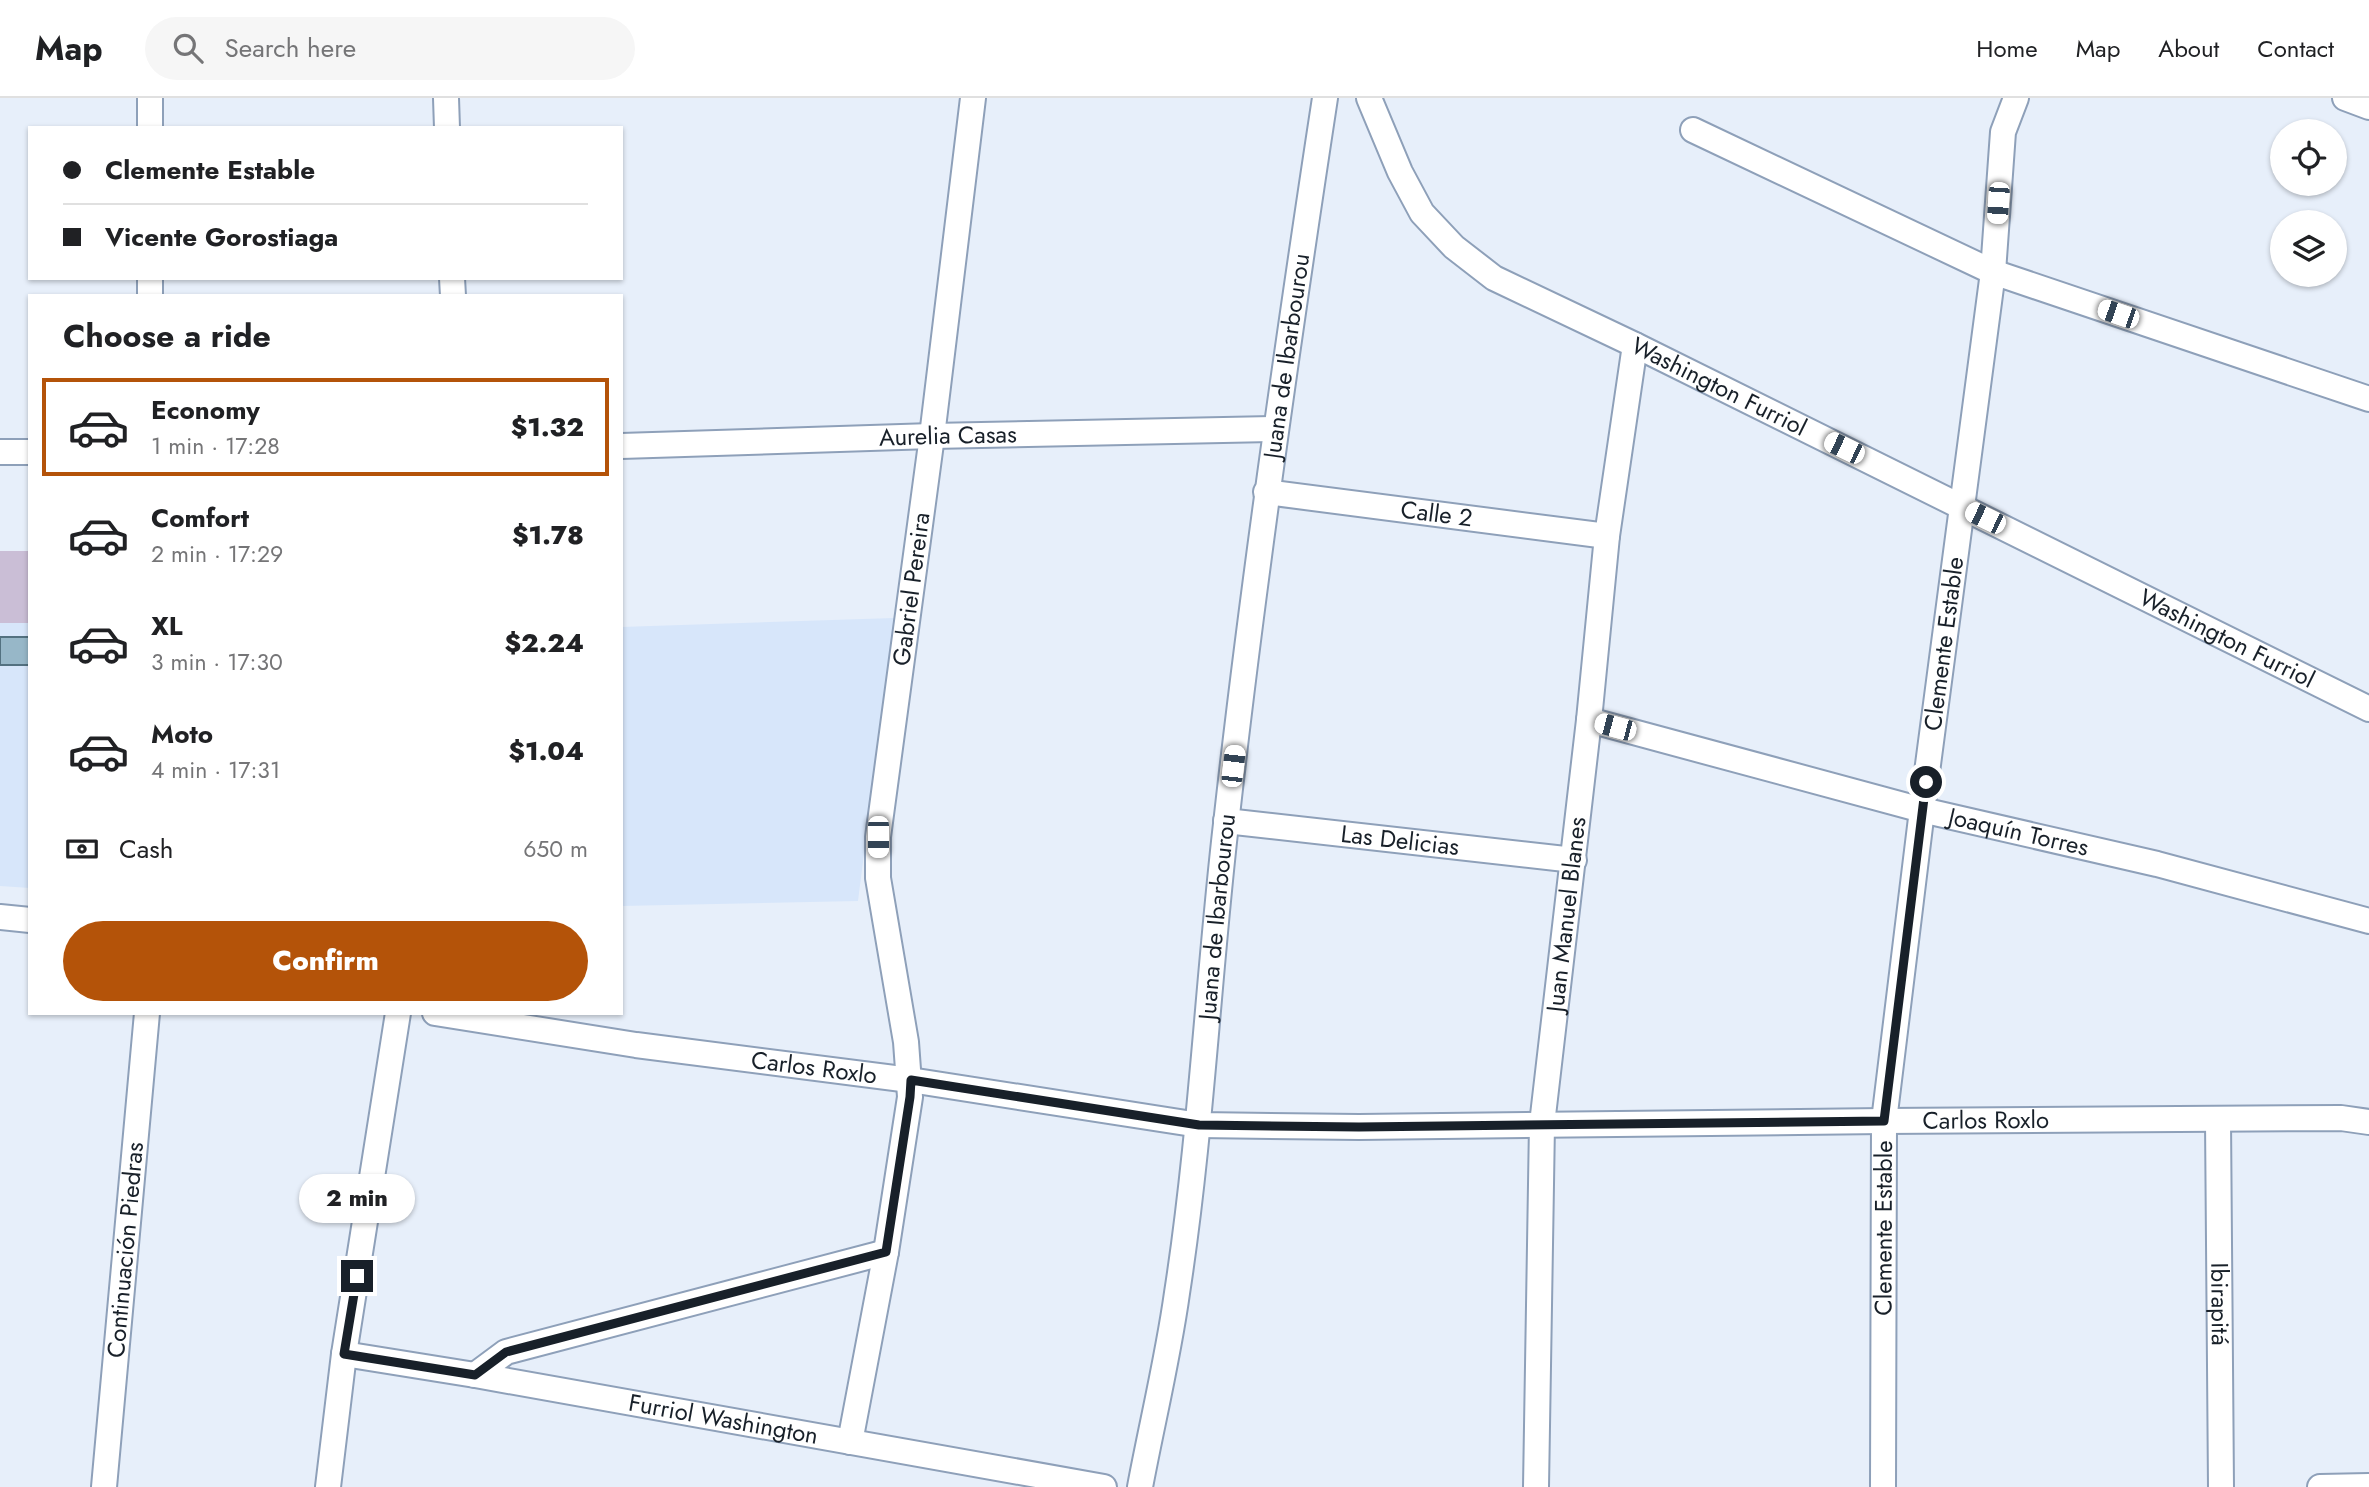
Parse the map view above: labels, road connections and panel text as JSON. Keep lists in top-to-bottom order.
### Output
{
  "streets": {
    "street": [
      "Juana de Ibarbourou",
      "Washington Furriol",
      "Aurelia Casas",
      "Calle 2",
      "Gabriel Pereira",
      "Clemente Estable",
      "Joaquín Torres",
      "Las Delicias",
      "Juan Manuel Blanes",
      "Carlos Roxlo",
      "Continuación Piedras",
      "Ibirapitá",
      "Furriol Washington"
    ]
  },
  "crossings": [
    ["Juana de Ibarbourou", "Aurelia Casas"],
    ["Juana de Ibarbourou", "Calle 2"],
    ["Juana de Ibarbourou", "Las Delicias"],
    ["Juana de Ibarbourou", "Carlos Roxlo"],
    ["Washington Furriol", "Clemente Estable"],
    ["Washington Furriol", "Juan Manuel Blanes"],
    ["Aurelia Casas", "Gabriel Pereira"],
    ["Calle 2", "Juan Manuel Blanes"],
    ["Gabriel Pereira", "Carlos Roxlo"],
    ["Gabriel Pereira", "Furriol Washington"],
    ["Clemente Estable", "Joaquín Torres"],
    ["Clemente Estable", "Carlos Roxlo"],
    ["Joaquín Torres", "Juan Manuel Blanes"],
    ["Las Delicias", "Juan Manuel Blanes"],
    ["Juan Manuel Blanes", "Carlos Roxlo"],
    ["Carlos Roxlo", "Ibirapitá"]
  ],
  "page": {
    "header": "Map",
    "search": "Search here",
    "nav": [
      "Home",
      "Map",
      "About",
      "Contact"
    ],
    "banner": ["Clemente Estable", "Vicente Gorostiaga"],
    "heading": "Choose a ride",
    "list": [
      {
        "name": "Economy",
        "note": "1 min · 17:28",
        "value": "$1.32"
      },
      {
        "name": "Comfort",
        "note": "2 min · 17:29",
        "value": "$1.78"
      },
      {
        "name": "XL",
        "note": "3 min · 17:30",
        "value": "$2.24"
      },
      {
        "name": "Moto",
        "note": "4 min · 17:31",
        "value": "$1.04"
      }
    ],
    "pay": ["Cash", "650 m"],
    "buttons": "Confirm",
    "bubble": "2 min"
  }
}
